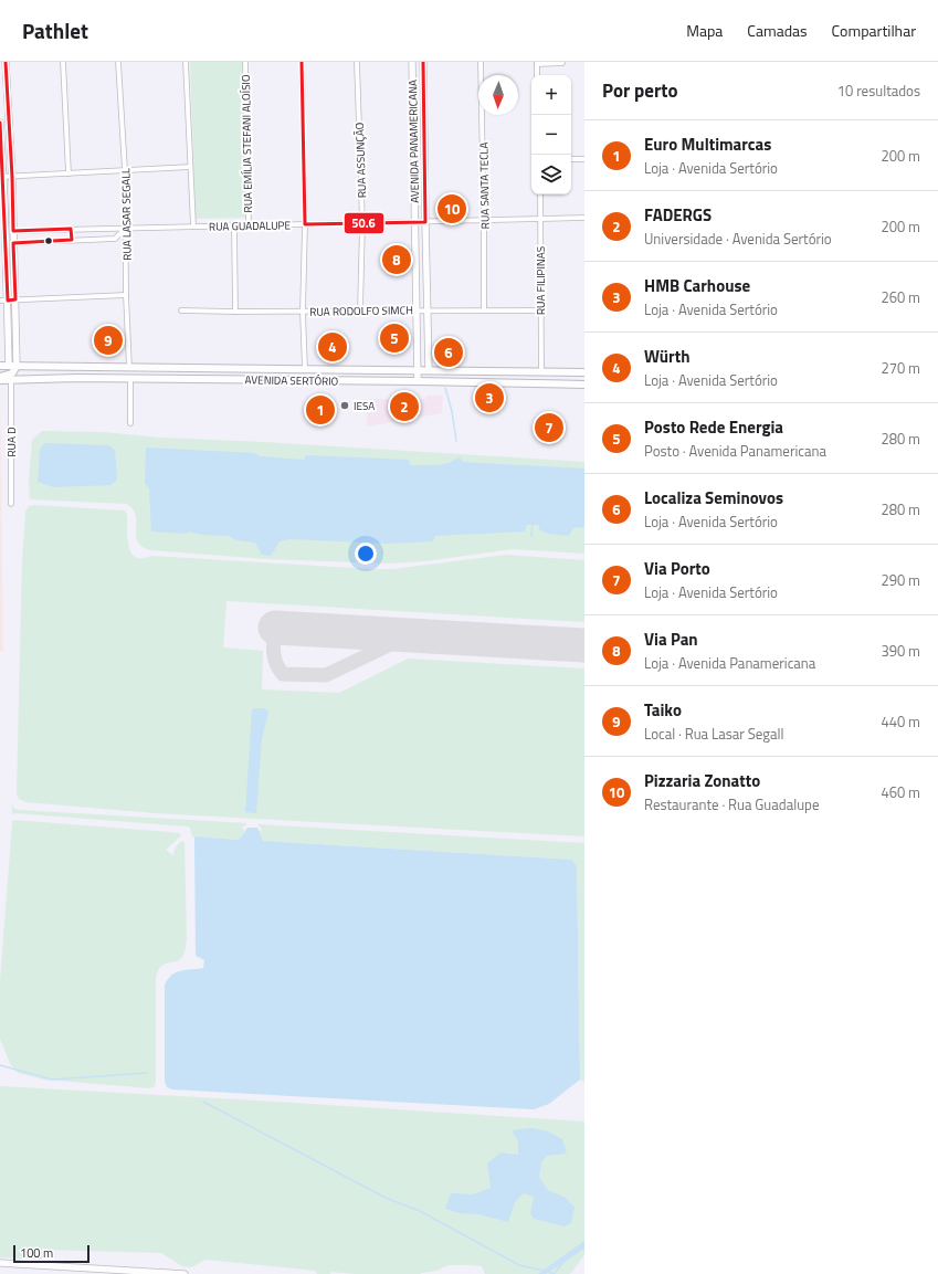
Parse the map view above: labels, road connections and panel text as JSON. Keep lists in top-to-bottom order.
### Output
{
  "streets": {
    "main road": ["AVENIDA SERTÓRIO"],
    "street": [
      "AVENIDA PANAMERICANA",
      "RUA EMÍLIA STEFANI ALOÍSIO",
      "RUA ASSUNÇÃO",
      "RUA SANTA TECLA",
      "RUA LASAR SEGALL",
      "RUA GUADALUPE",
      "RUA FILIPINAS",
      "RUA RODOLFO SIMCH",
      "RUA D"
    ]
  },
  "crossings": [
    ["AVENIDA PANAMERICANA", "RUA GUADALUPE"],
    ["AVENIDA PANAMERICANA", "RUA RODOLFO SIMCH"],
    ["AVENIDA PANAMERICANA", "AVENIDA SERTÓRIO"],
    ["RUA EMÍLIA STEFANI ALOÍSIO", "RUA GUADALUPE"],
    ["RUA ASSUNÇÃO", "RUA GUADALUPE"],
    ["RUA ASSUNÇÃO", "RUA RODOLFO SIMCH"],
    ["RUA SANTA TECLA", "RUA GUADALUPE"],
    ["RUA SANTA TECLA", "RUA RODOLFO SIMCH"],
    ["RUA LASAR SEGALL", "RUA GUADALUPE"],
    ["RUA LASAR SEGALL", "AVENIDA SERTÓRIO"],
    ["RUA GUADALUPE", "RUA FILIPINAS"],
    ["RUA FILIPINAS", "RUA RODOLFO SIMCH"],
    ["RUA FILIPINAS", "AVENIDA SERTÓRIO"],
    ["AVENIDA SERTÓRIO", "RUA D"]
  ],
  "places": ["IESA"],
  "lines": ["transit line 50.6"],
  "scale_bar": "100 m",
  "north": "bottom",
  "page": {
    "header": "Pathlet",
    "nav": ["Mapa", "Camadas", "Compartilhar"],
    "heading": ["Por perto", "10 resultados"],
    "map_buttons": ["+", "−"],
    "list": [
      {
        "mark": "1",
        "name": "Euro Multimarcas",
        "note": "Loja · Avenida Sertório",
        "value": "200 m"
      },
      {
        "mark": "2",
        "name": "FADERGS",
        "note": "Universidade · Avenida Sertório",
        "value": "200 m"
      },
      {
        "mark": "3",
        "name": "HMB Carhouse",
        "note": "Loja · Avenida Sertório",
        "value": "260 m"
      },
      {
        "mark": "4",
        "name": "Würth",
        "note": "Loja · Avenida Sertório",
        "value": "270 m"
      },
      {
        "mark": "5",
        "name": "Posto Rede Energia",
        "note": "Posto · Avenida Panamericana",
        "value": "280 m"
      },
      {
        "mark": "6",
        "name": "Localiza Seminovos",
        "note": "Loja · Avenida Sertório",
        "value": "280 m"
      },
      {
        "mark": "7",
        "name": "Via Porto",
        "note": "Loja · Avenida Sertório",
        "value": "290 m"
      },
      {
        "mark": "8",
        "name": "Via Pan",
        "note": "Loja · Avenida Panamericana",
        "value": "390 m"
      },
      {
        "mark": "9",
        "name": "Taiko",
        "note": "Local · Rua Lasar Segall",
        "value": "440 m"
      },
      {
        "mark": "10",
        "name": "Pizzaria Zonatto",
        "note": "Restaurante · Rua Guadalupe",
        "value": "460 m"
      }
    ],
    "pins": [
      "10",
      "8",
      "5",
      "9",
      "4",
      "6",
      "3",
      "2",
      "1",
      "7"
    ],
    "scale": "100 m"
  }
}
